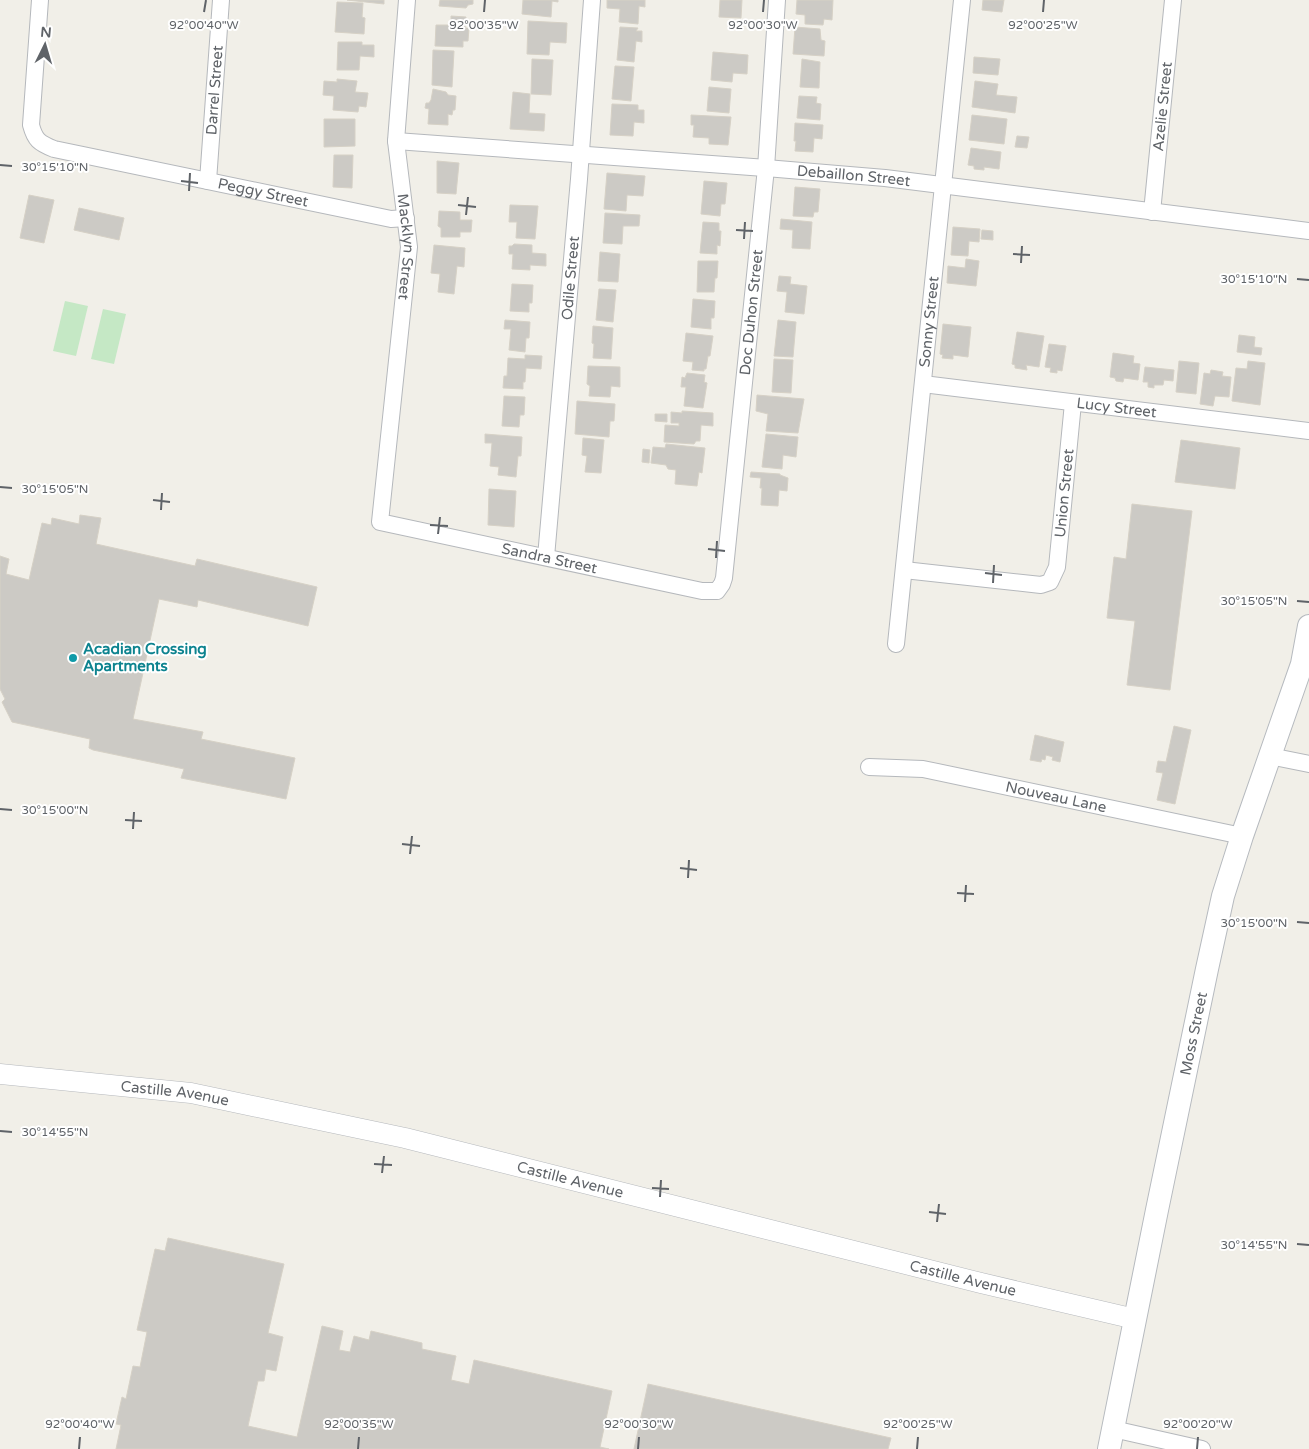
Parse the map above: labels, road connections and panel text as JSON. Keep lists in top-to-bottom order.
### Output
{
  "streets": {
    "main road": ["Moss Street"],
    "street": [
      "Darrel Street",
      "Azelie Street",
      "Debaillon Street",
      "Peggy Street",
      "Macklyn Street",
      "Odile Street",
      "Doc Duhon Street",
      "Sonny Street",
      "Lucy Street",
      "Union Street",
      "Sandra Street",
      "Nouveau Lane",
      "Castille Avenue"
    ]
  },
  "crossings": [
    ["Darrel Street", "Peggy Street"],
    ["Azelie Street", "Debaillon Street"],
    ["Debaillon Street", "Macklyn Street"],
    ["Debaillon Street", "Odile Street"],
    ["Debaillon Street", "Doc Duhon Street"],
    ["Debaillon Street", "Sonny Street"],
    ["Peggy Street", "Macklyn Street"],
    ["Macklyn Street", "Sandra Street"],
    ["Odile Street", "Sandra Street"],
    ["Doc Duhon Street", "Sandra Street"],
    ["Sonny Street", "Lucy Street"],
    ["Sonny Street", "Union Street"],
    ["Lucy Street", "Union Street"],
    ["Nouveau Lane", "Moss Street"],
    ["Moss Street", "Castille Avenue"]
  ],
  "places": ["Acadian Crossing Apartments"],
  "north": "top",
  "coordinates": [
    "92°00'40\"W",
    "92°00'35\"W",
    "92°00'30\"W",
    "92°00'25\"W",
    "30°15'10\"N",
    "30°15'05\"N",
    "30°15'00\"N",
    "30°14'55\"N",
    "92°00'20\"W"
  ]
}
